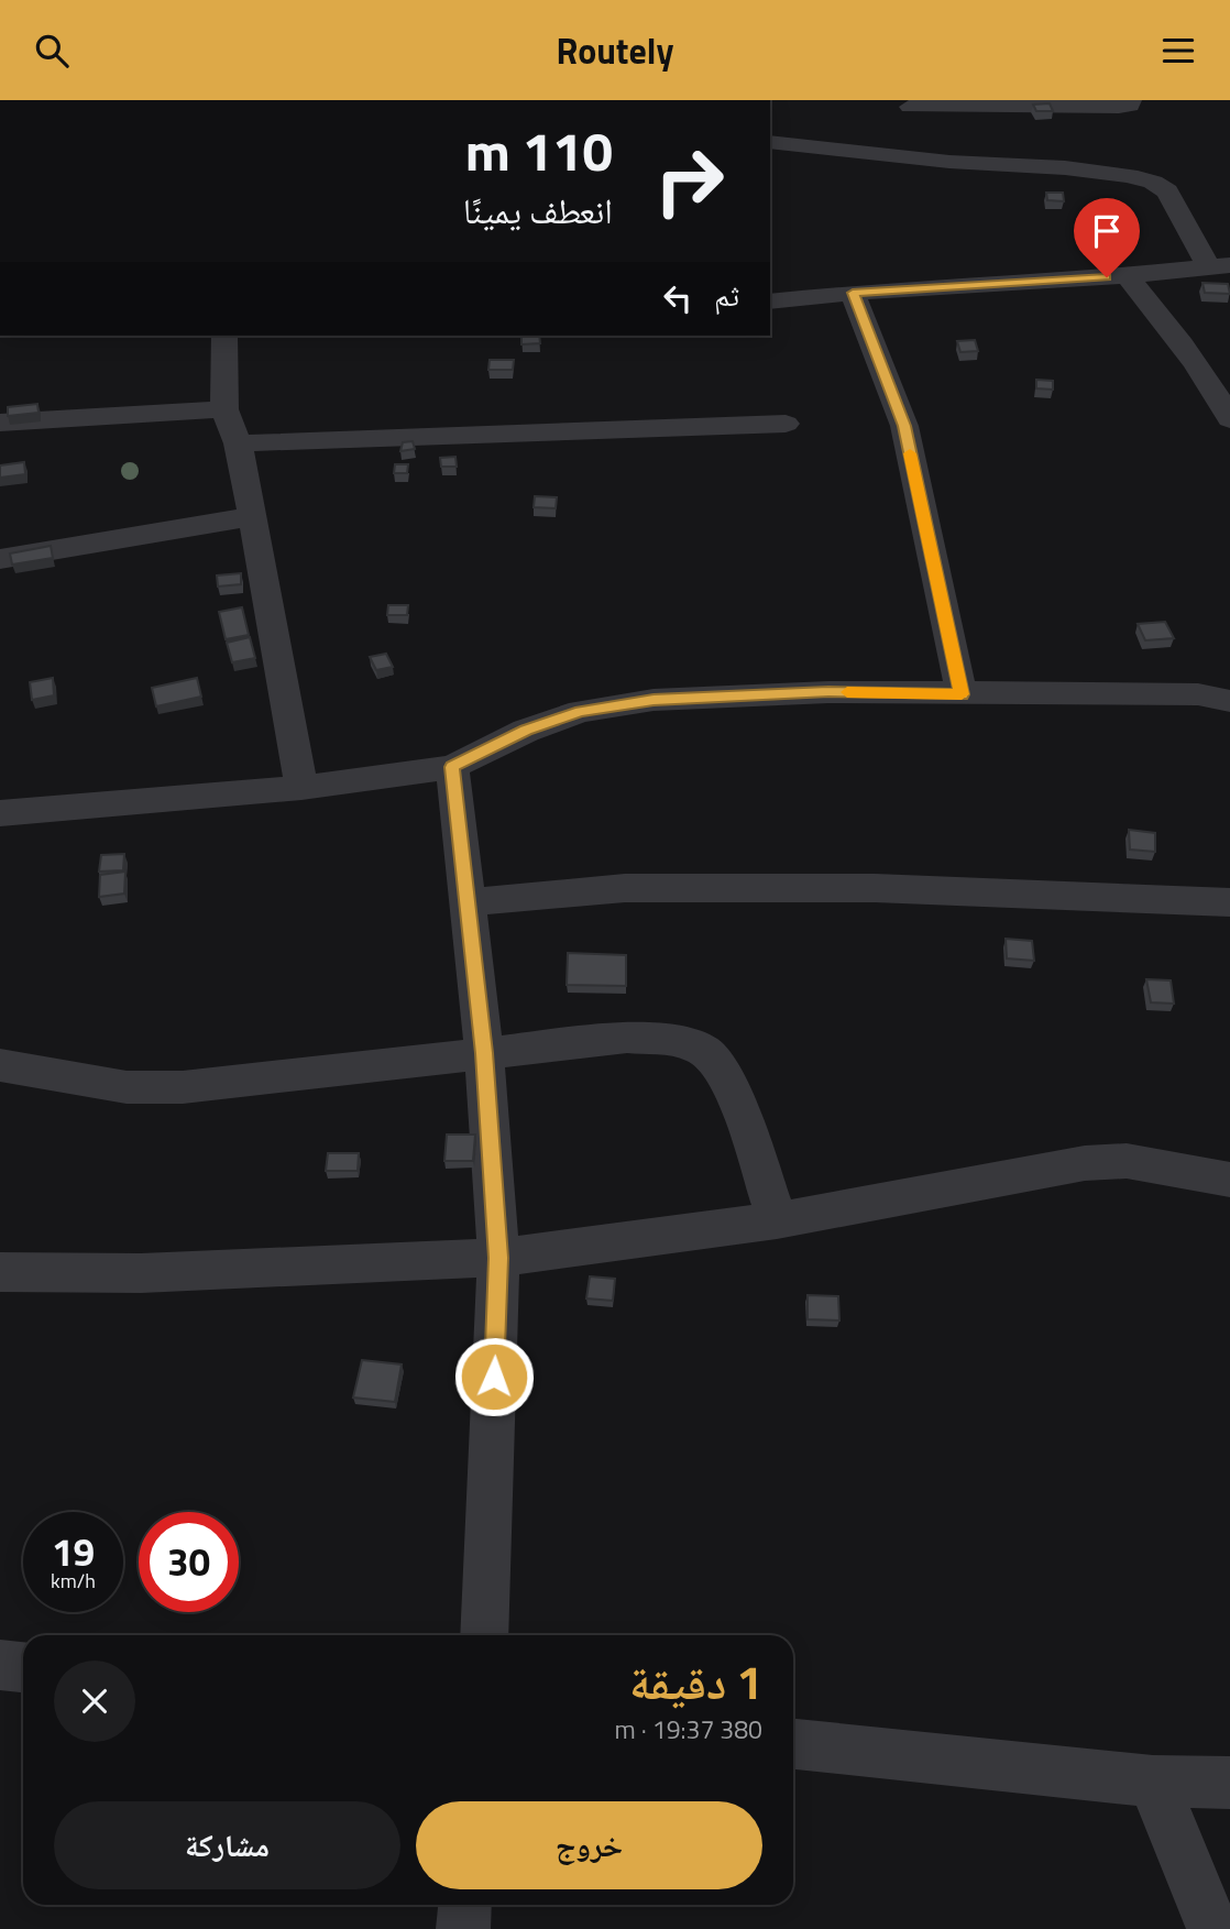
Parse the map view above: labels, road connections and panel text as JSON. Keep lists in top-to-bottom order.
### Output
{
  "page": {
    "header": "Routely",
    "turn": ["110 m", "انعطف يمينًا"],
    "then": "ثم",
    "speed": "19 km/h",
    "limit": "30",
    "heading": ["1 دقيقة", "380 m · 19:37"],
    "buttons": ["خروج", "مشاركة"]
  }
}
